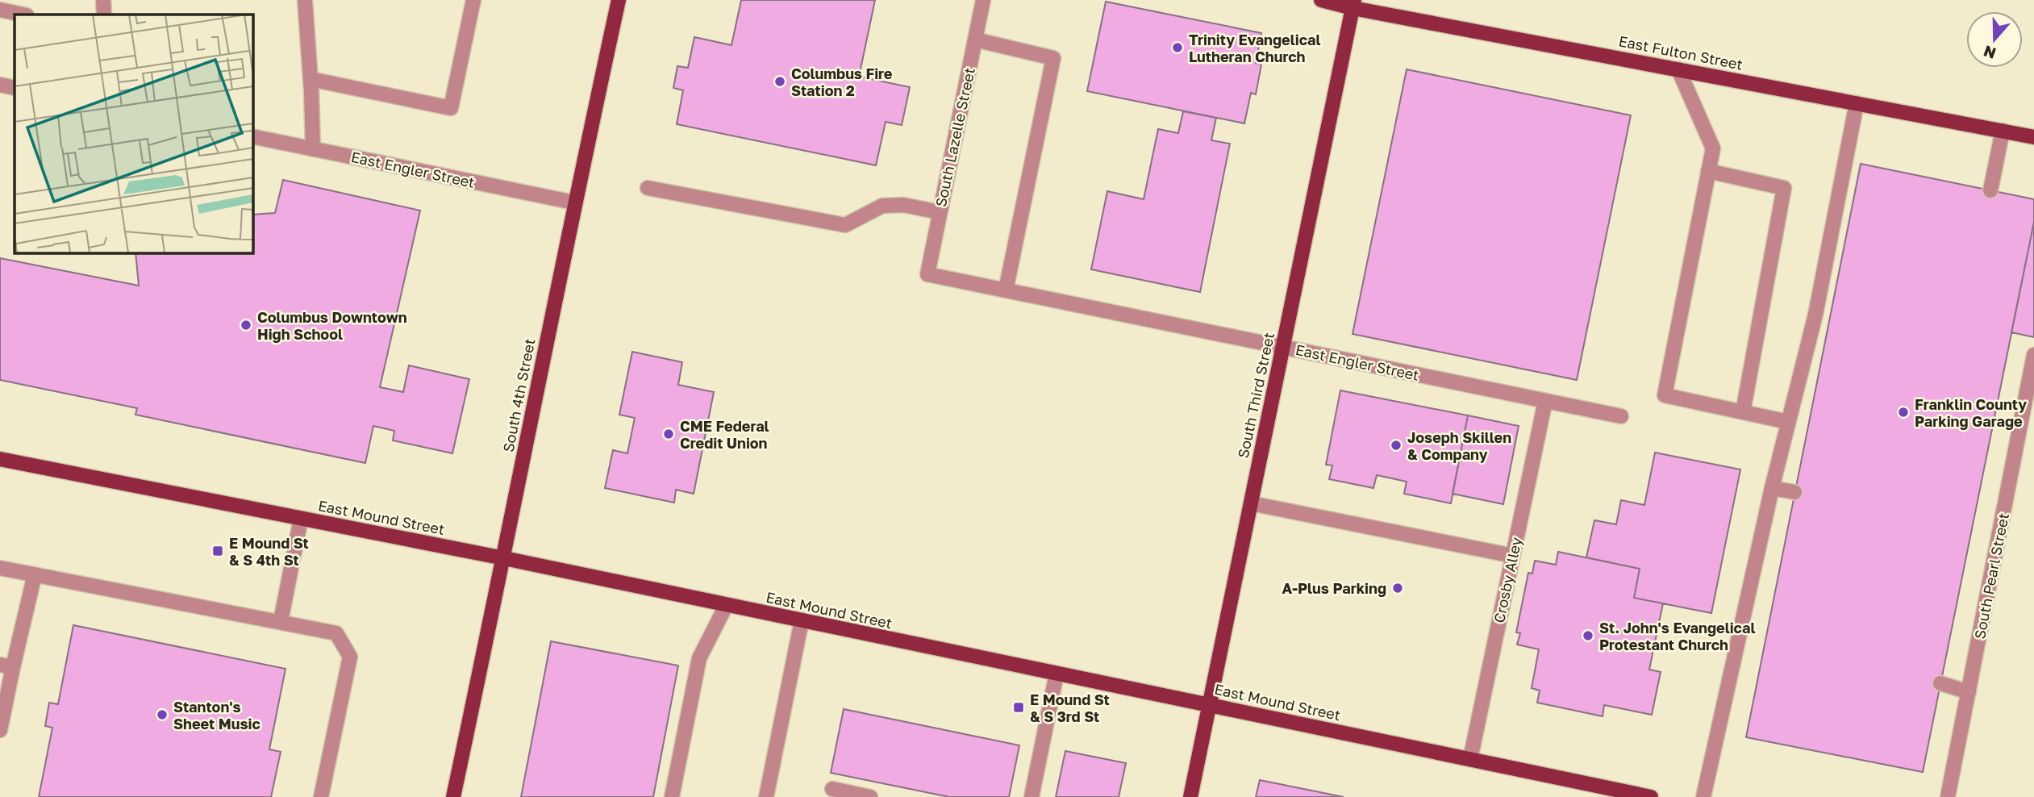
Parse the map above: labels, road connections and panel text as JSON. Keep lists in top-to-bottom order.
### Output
{
  "streets": {
    "main road": [
      "East Fulton Street",
      "South 4th Street",
      "South Third Street",
      "East Mound Street"
    ],
    "lane": [
      "South Lazelle Street",
      "East Engler Street",
      "South Pearl Street",
      "Crosby Alley"
    ]
  },
  "crossings": [
    ["East Fulton Street", "South Third Street"],
    ["South Lazelle Street", "East Engler Street"],
    ["East Engler Street", "South 4th Street"],
    ["East Engler Street", "South Third Street"],
    ["East Engler Street", "Crosby Alley"],
    ["South 4th Street", "East Mound Street"],
    ["South Third Street", "East Mound Street"],
    ["East Mound Street", "Crosby Alley"]
  ],
  "places": {
    "other": [
      "Trinity Evangelical Lutheran Church",
      "Columbus Fire Station 2",
      "Columbus Downtown High School",
      "Franklin County Parking Garage",
      "CME Federal Credit Union",
      "Joseph Skillen & Company",
      "A-Plus Parking",
      "St. John's Evangelical Protestant Church",
      "Stanton's Sheet Music"
    ],
    "transit": ["E Mound St & S 4th St", "E Mound St & S 3rd St"]
  },
  "north": "bottom"
}
